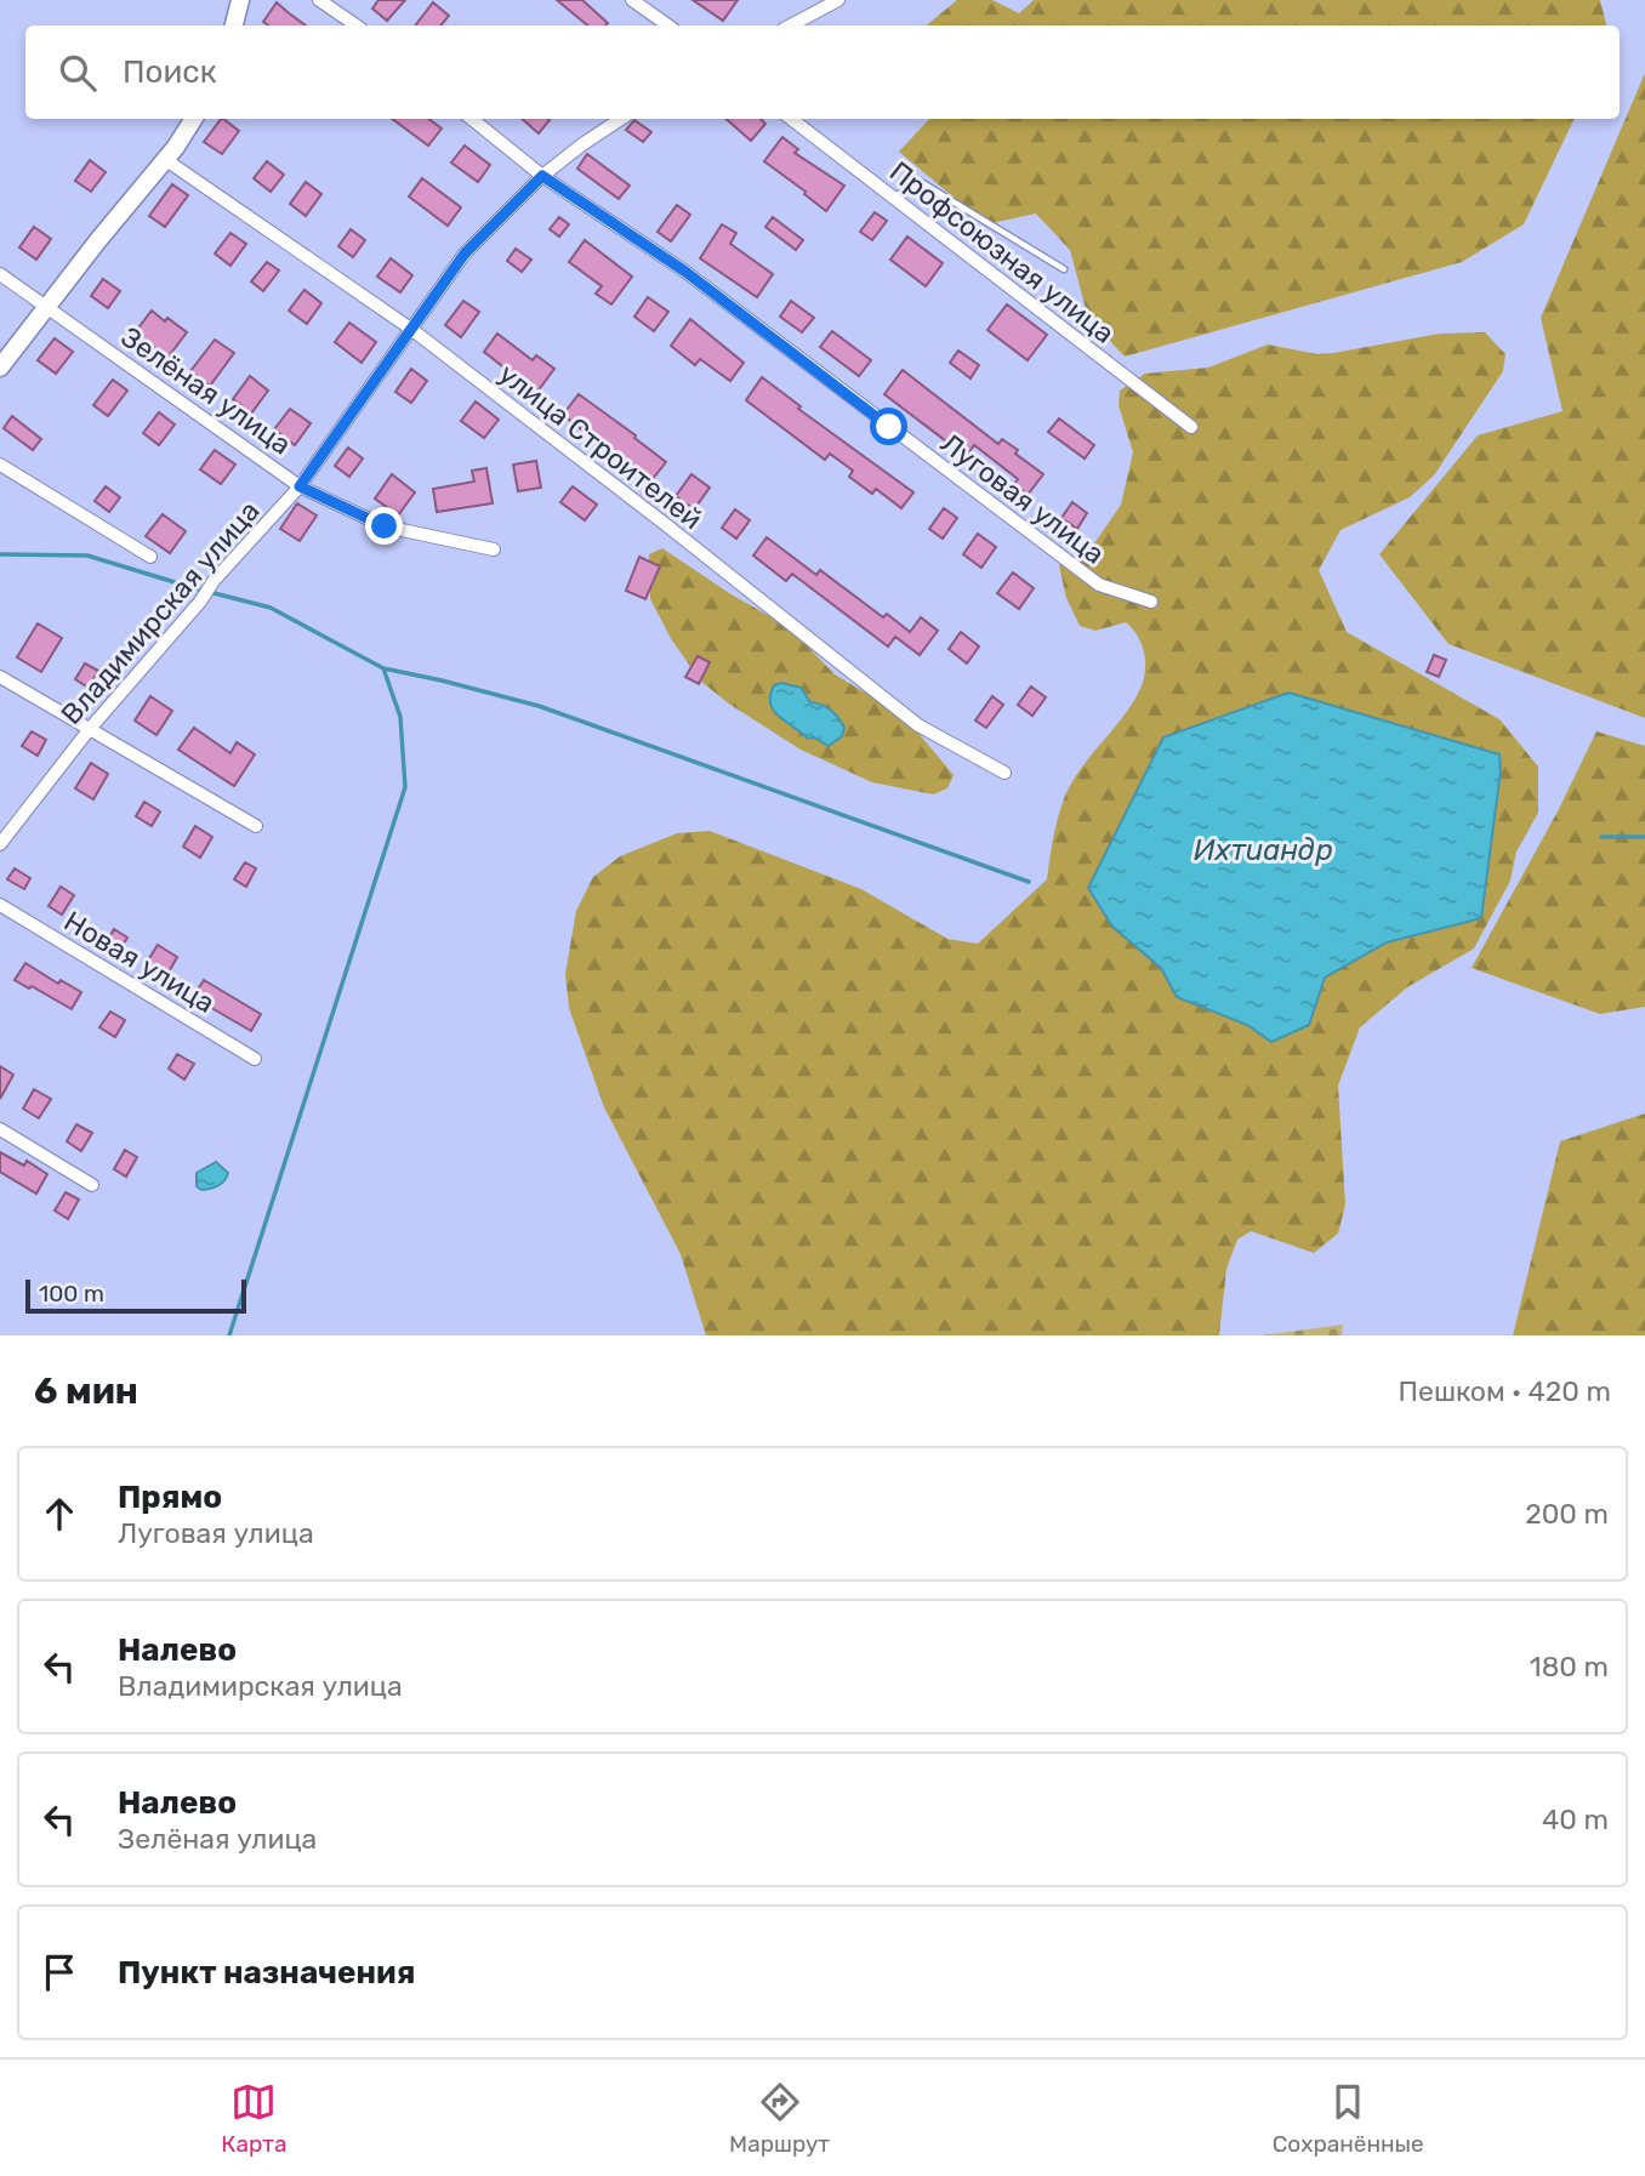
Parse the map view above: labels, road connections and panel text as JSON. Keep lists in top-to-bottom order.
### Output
{
  "streets": {
    "street": [
      "Профсоюзная улица",
      "Зелёная улица",
      "улица Строителей",
      "Луговая улица",
      "Владимирская улица",
      "Новая улица"
    ]
  },
  "crossings": [
    ["Зелёная улица", "Владимирская улица"],
    ["улица Строителей", "Владимирская улица"],
    ["Луговая улица", "Владимирская улица"]
  ],
  "water": ["Ихтиандр"],
  "scale_bar": "100 m",
  "page": {
    "search": "Поиск",
    "scale": "100 m",
    "heading": ["6 мин", "Пешком · 420 m"],
    "list": [
      ["Прямо", "Луговая улица", "200 m"],
      ["Налево", "Владимирская улица", "180 m"],
      ["Налево", "Зелёная улица", "40 m"],
      "Пункт назначения"
    ],
    "nav": ["Карта", "Маршрут", "Сохранённые"]
  }
}
